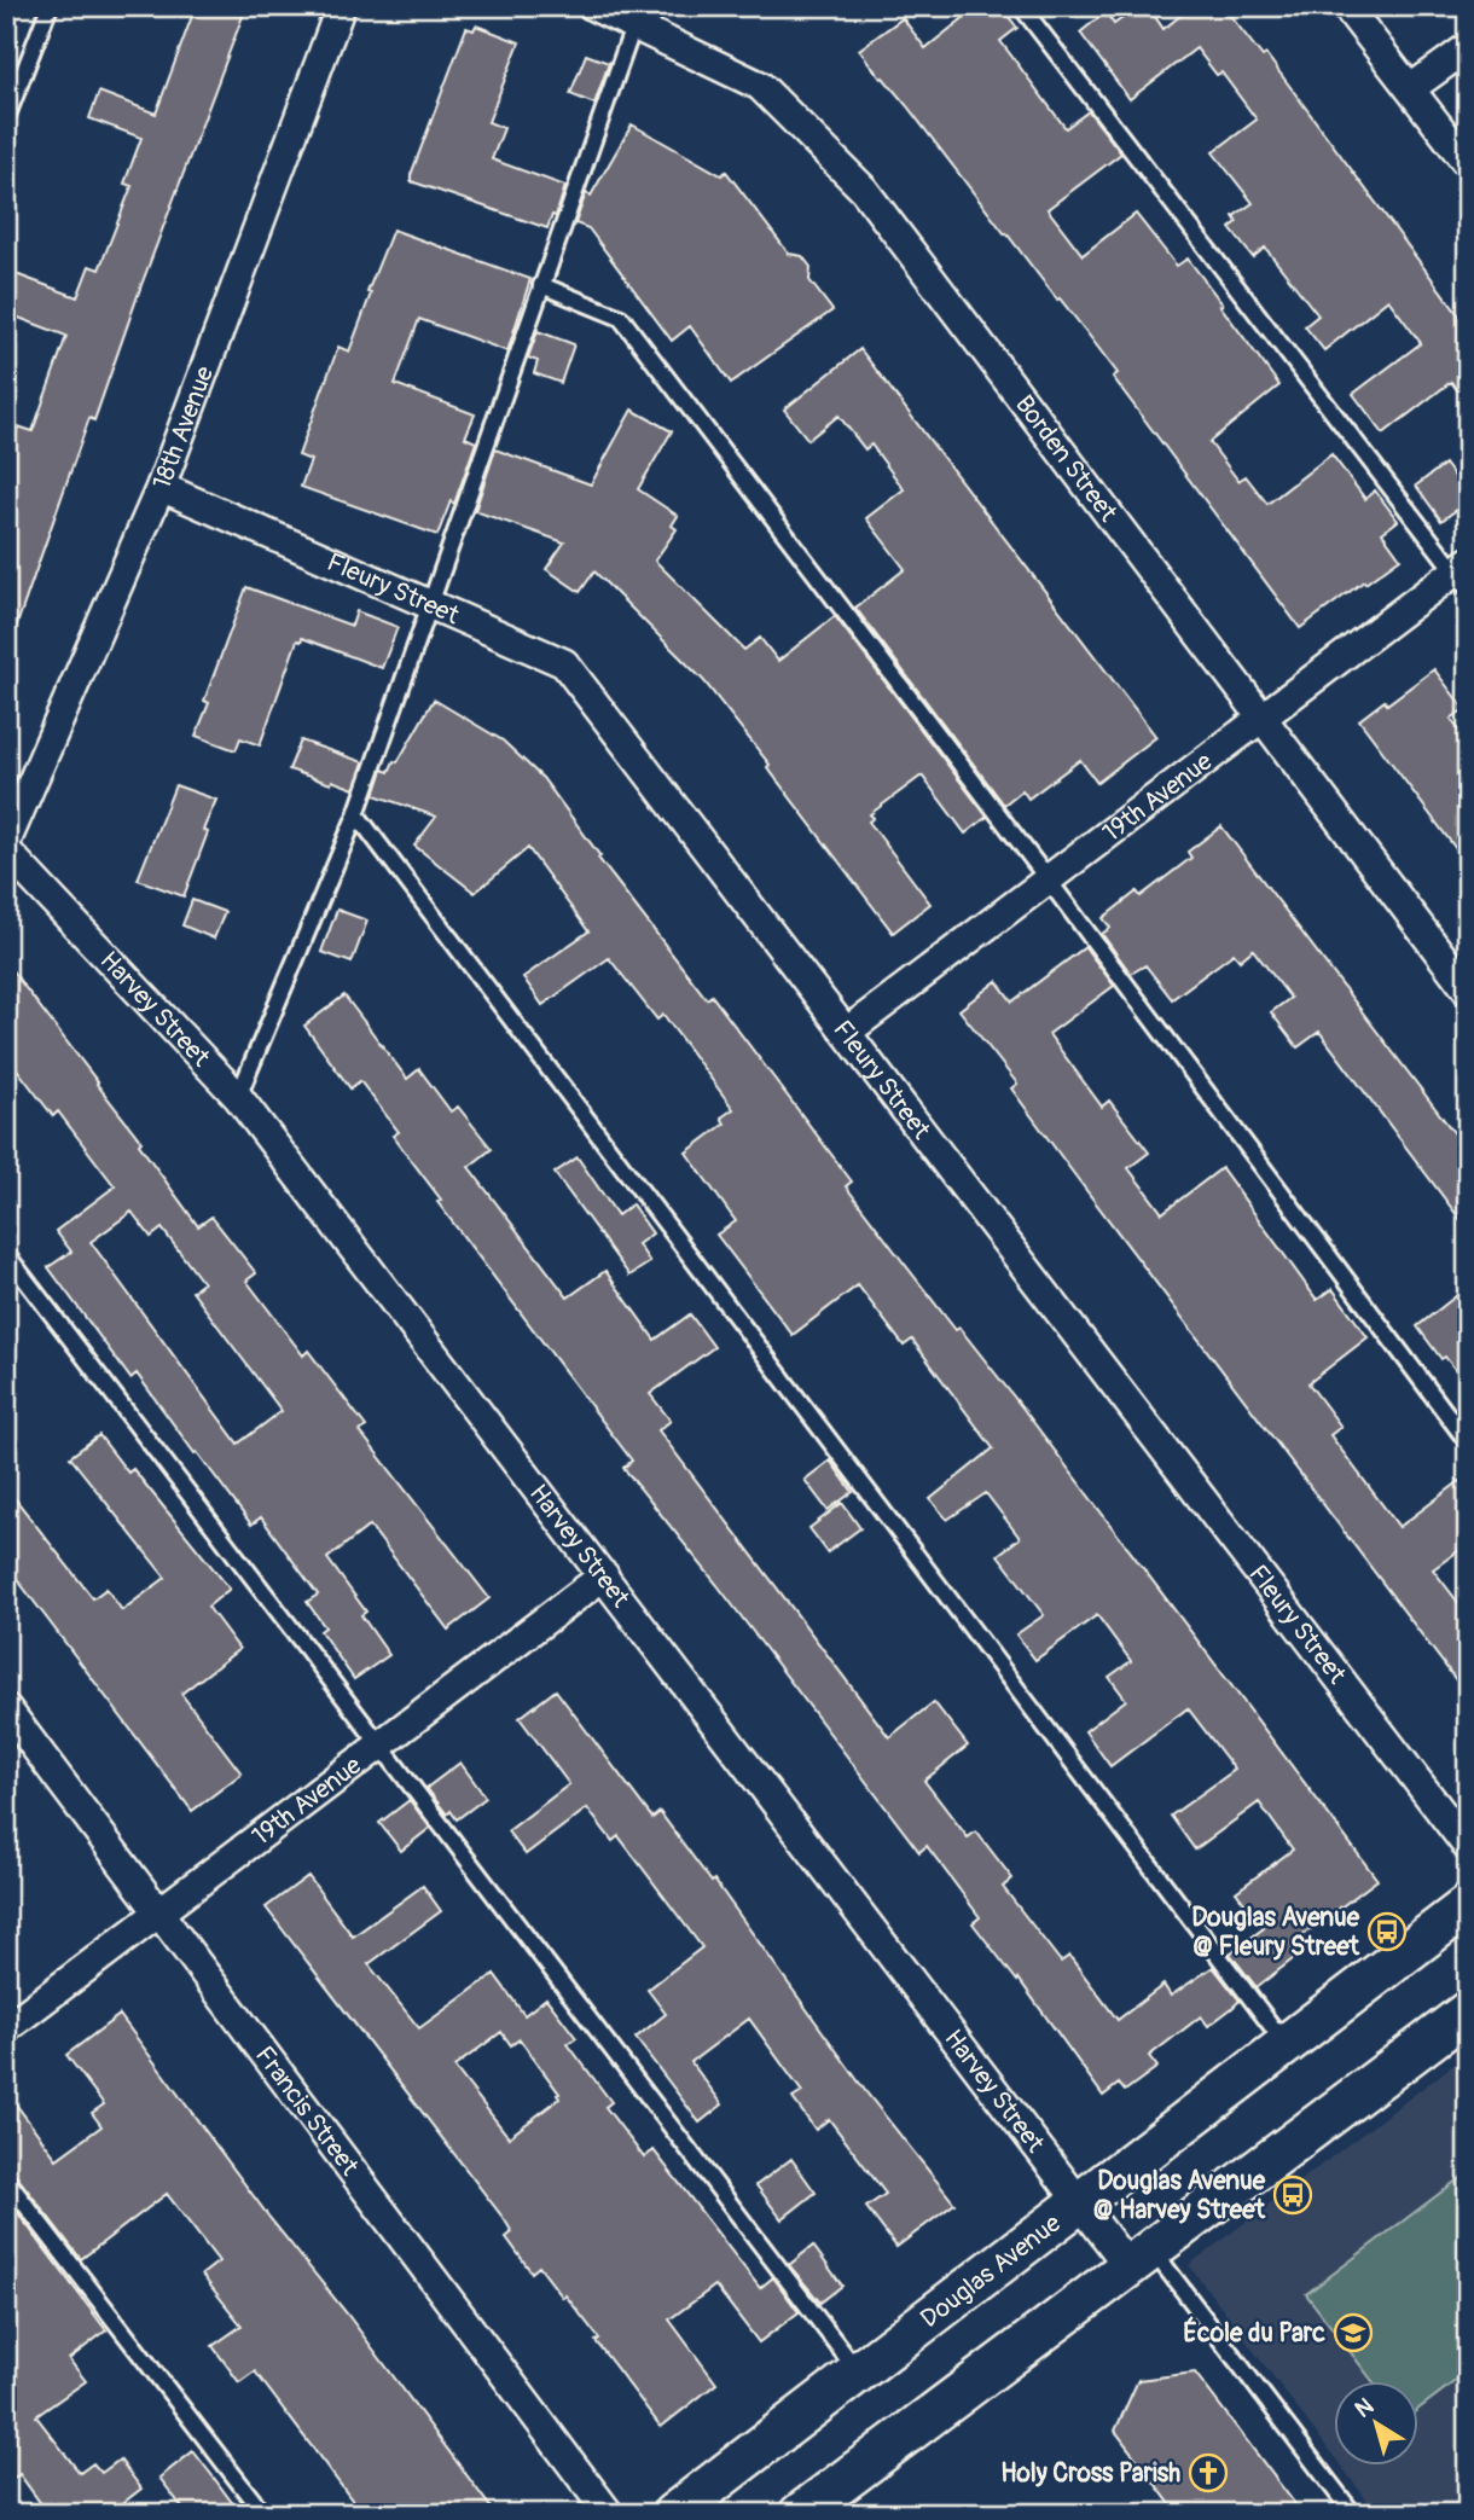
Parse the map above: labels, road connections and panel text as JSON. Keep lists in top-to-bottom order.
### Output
{
  "streets": {
    "street": [
      "18th Avenue",
      "Borden Street",
      "Fleury Street",
      "19th Avenue",
      "Harvey Street",
      "Francis Street",
      "Douglas Avenue"
    ]
  },
  "crossings": [
    ["18th Avenue", "Fleury Street"],
    ["Borden Street", "19th Avenue"],
    ["Fleury Street", "19th Avenue"],
    ["19th Avenue", "Harvey Street"],
    ["19th Avenue", "Francis Street"],
    ["Harvey Street", "Douglas Avenue"]
  ],
  "places": {
    "bus stop": ["Douglas Avenue @ Fleury Street", "Douglas Avenue @ Harvey Street"],
    "school or university": ["École du Parc"],
    "church": ["Holy Cross Parish"]
  },
  "north": "top left"
}
